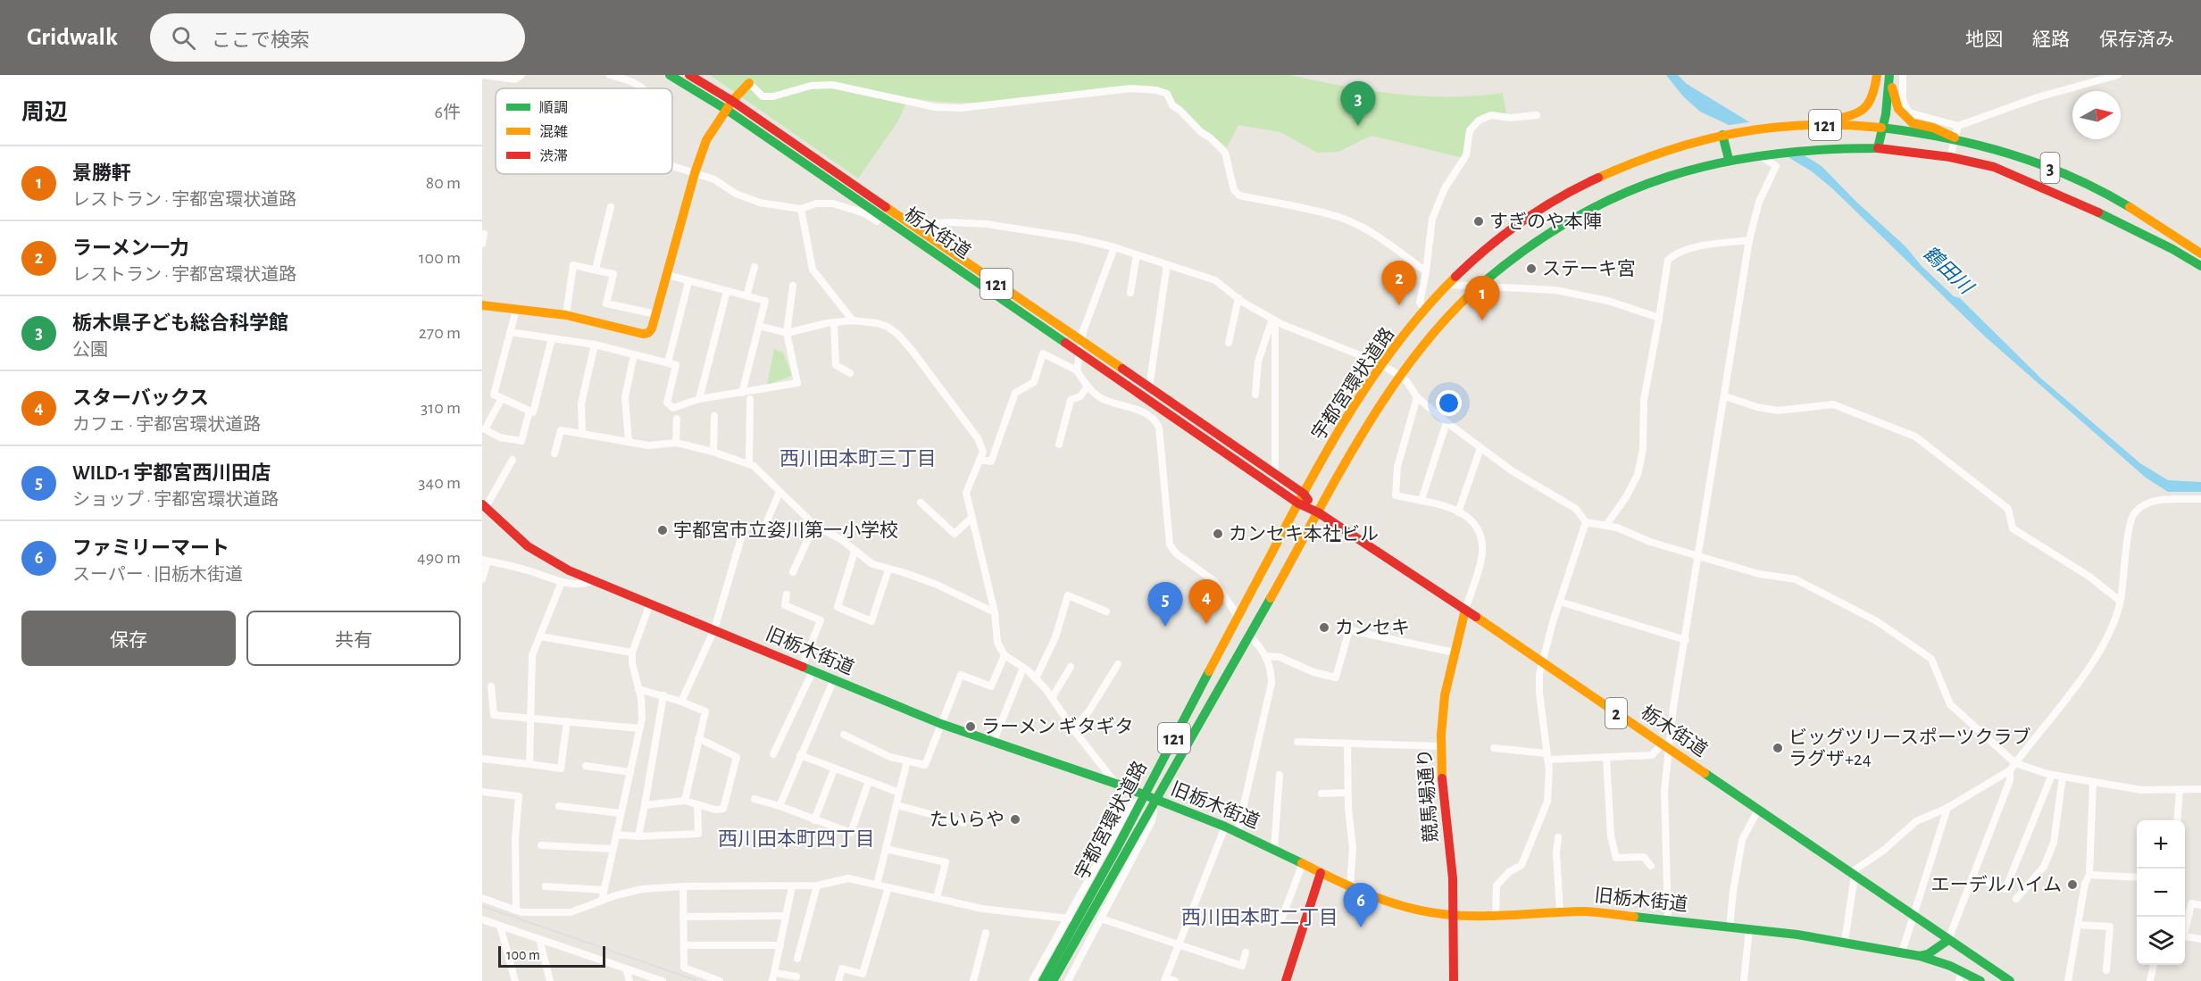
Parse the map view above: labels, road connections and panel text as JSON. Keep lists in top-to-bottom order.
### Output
{
  "streets": {
    "main road": [
      "121",
      "3",
      "栃木街道",
      "宇都宮環状道路",
      "旧栃木街道",
      "2",
      "競馬場通り"
    ]
  },
  "crossings": [
    ["栃木街道", "宇都宮環状道路"],
    ["栃木街道", "競馬場通り"],
    ["宇都宮環状道路", "旧栃木街道"],
    ["旧栃木街道", "競馬場通り"]
  ],
  "districts": ["西川田本町三丁目", "西川田本町四丁目", "西川田本町二丁目"],
  "water": ["鶴田川"],
  "places": [
    "すぎのや本陣",
    "ステーキ宮",
    "宇都宮市立姿川第一小学校",
    "カンセキ本社ビル",
    "カンセキ",
    "ラーメン ギタギタ",
    "ビッグツリースポーツクラブ ラグザ+24",
    "たいらや",
    "エーデルハイム"
  ],
  "legend": ["順調", "混雑", "渋滞"],
  "scale_bar": "100 m",
  "north": "right",
  "page": {
    "header": "Gridwalk",
    "search": "ここで検索",
    "nav": ["地図", "経路", "保存済み"],
    "heading": ["周辺", "6件"],
    "pins": [
      "3",
      "2",
      "1",
      "4",
      "5",
      "6"
    ],
    "list": [
      {
        "mark": "1",
        "name": "景勝軒",
        "note": "レストラン · 宇都宮環状道路",
        "value": "80 m"
      },
      {
        "mark": "2",
        "name": "ラーメン一力",
        "note": "レストラン · 宇都宮環状道路",
        "value": "100 m"
      },
      {
        "mark": "3",
        "name": "栃木県子ども総合科学館",
        "note": "公園",
        "value": "270 m"
      },
      {
        "mark": "4",
        "name": "スターバックス",
        "note": "カフェ · 宇都宮環状道路",
        "value": "310 m"
      },
      {
        "mark": "5",
        "name": "WILD-1 宇都宮西川田店",
        "note": "ショップ · 宇都宮環状道路",
        "value": "340 m"
      },
      {
        "mark": "6",
        "name": "ファミリーマート",
        "note": "スーパー · 旧栃木街道",
        "value": "490 m"
      }
    ],
    "buttons": ["保存", "共有"],
    "map_buttons": ["+", "−"],
    "scale": "100 m"
  }
}
